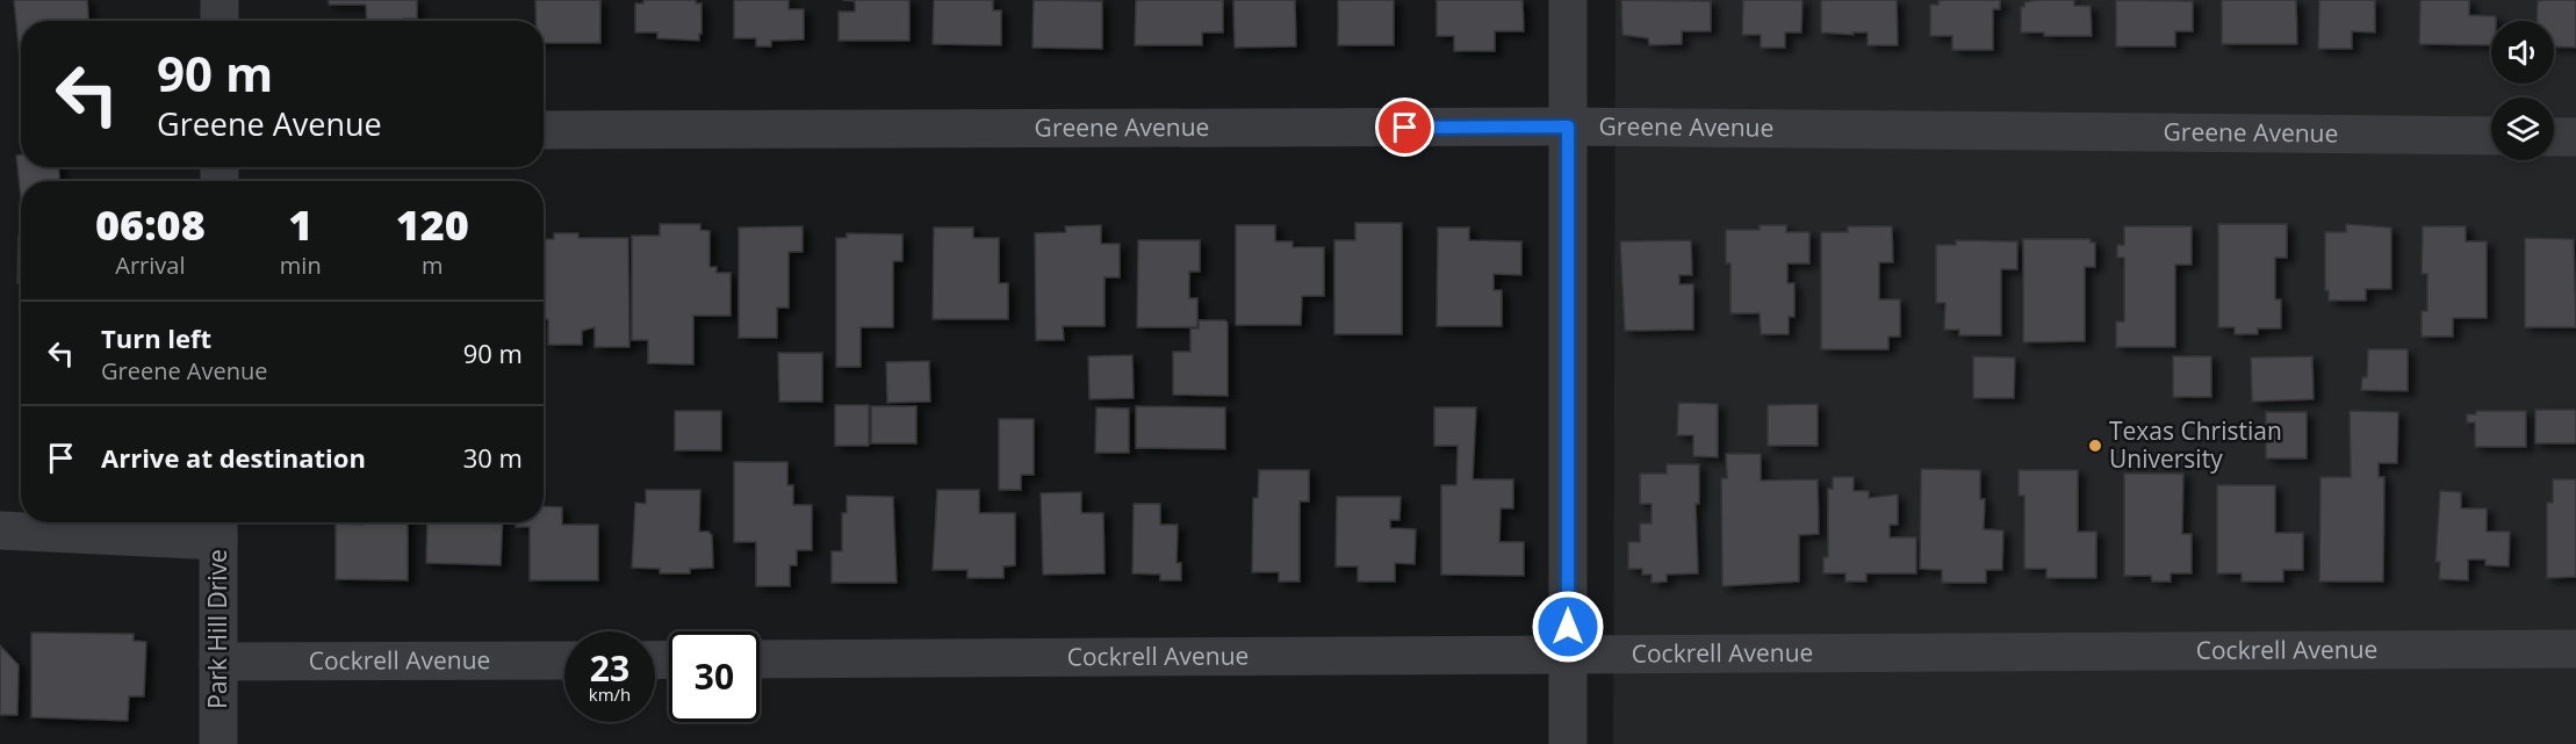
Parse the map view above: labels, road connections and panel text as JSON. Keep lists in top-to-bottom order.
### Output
{
  "streets": {
    "street": ["Greene Avenue", "Park Hill Drive", "Cockrell Avenue"]
  },
  "crossings": [
    ["Park Hill Drive", "Cockrell Avenue"]
  ],
  "places": ["Texas Christian University"],
  "page": {
    "turn": ["90 m", "Greene Avenue"],
    "eta": [
      "06:08",
      "Arrival",
      "1",
      "min",
      "120",
      "m"
    ],
    "list": [
      {
        "name": "Turn left",
        "note": "Greene Avenue",
        "value": "90 m"
      },
      {
        "name": "Arrive at destination",
        "value": "30 m"
      }
    ],
    "speed": "23 km/h",
    "limit": "30"
  }
}
